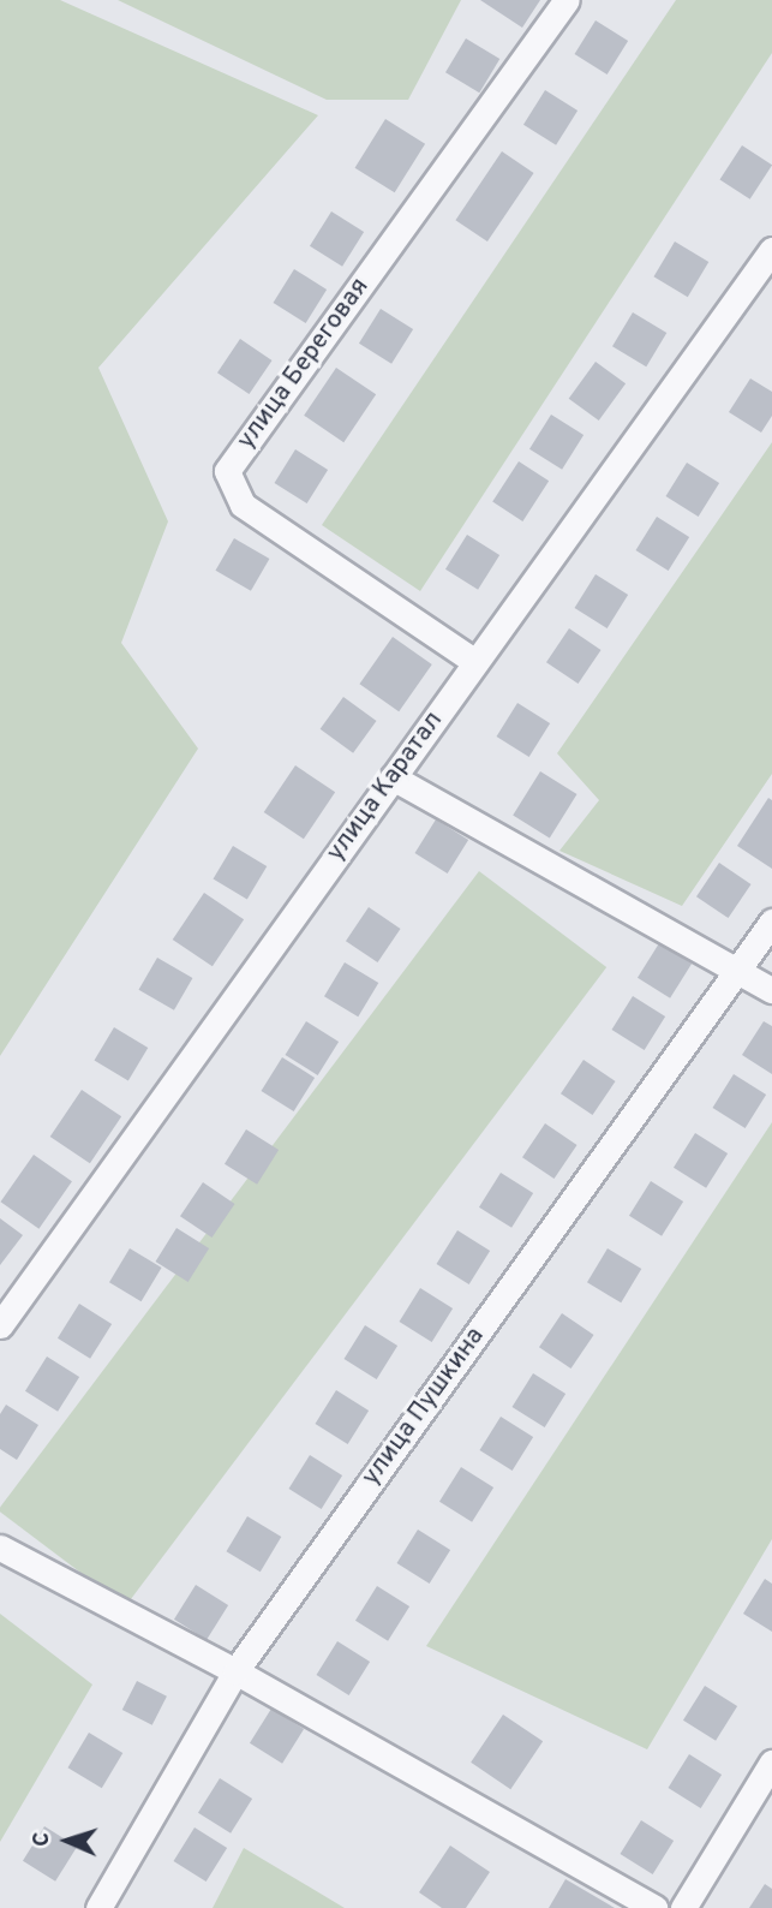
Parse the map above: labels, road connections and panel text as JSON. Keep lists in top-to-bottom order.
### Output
{
  "streets": {
    "street": ["улица Береговая", "улица Каратал", "улица Пушкина"]
  },
  "crossings": [
    ["улица Береговая", "улица Каратал"]
  ],
  "north": "left"
}
